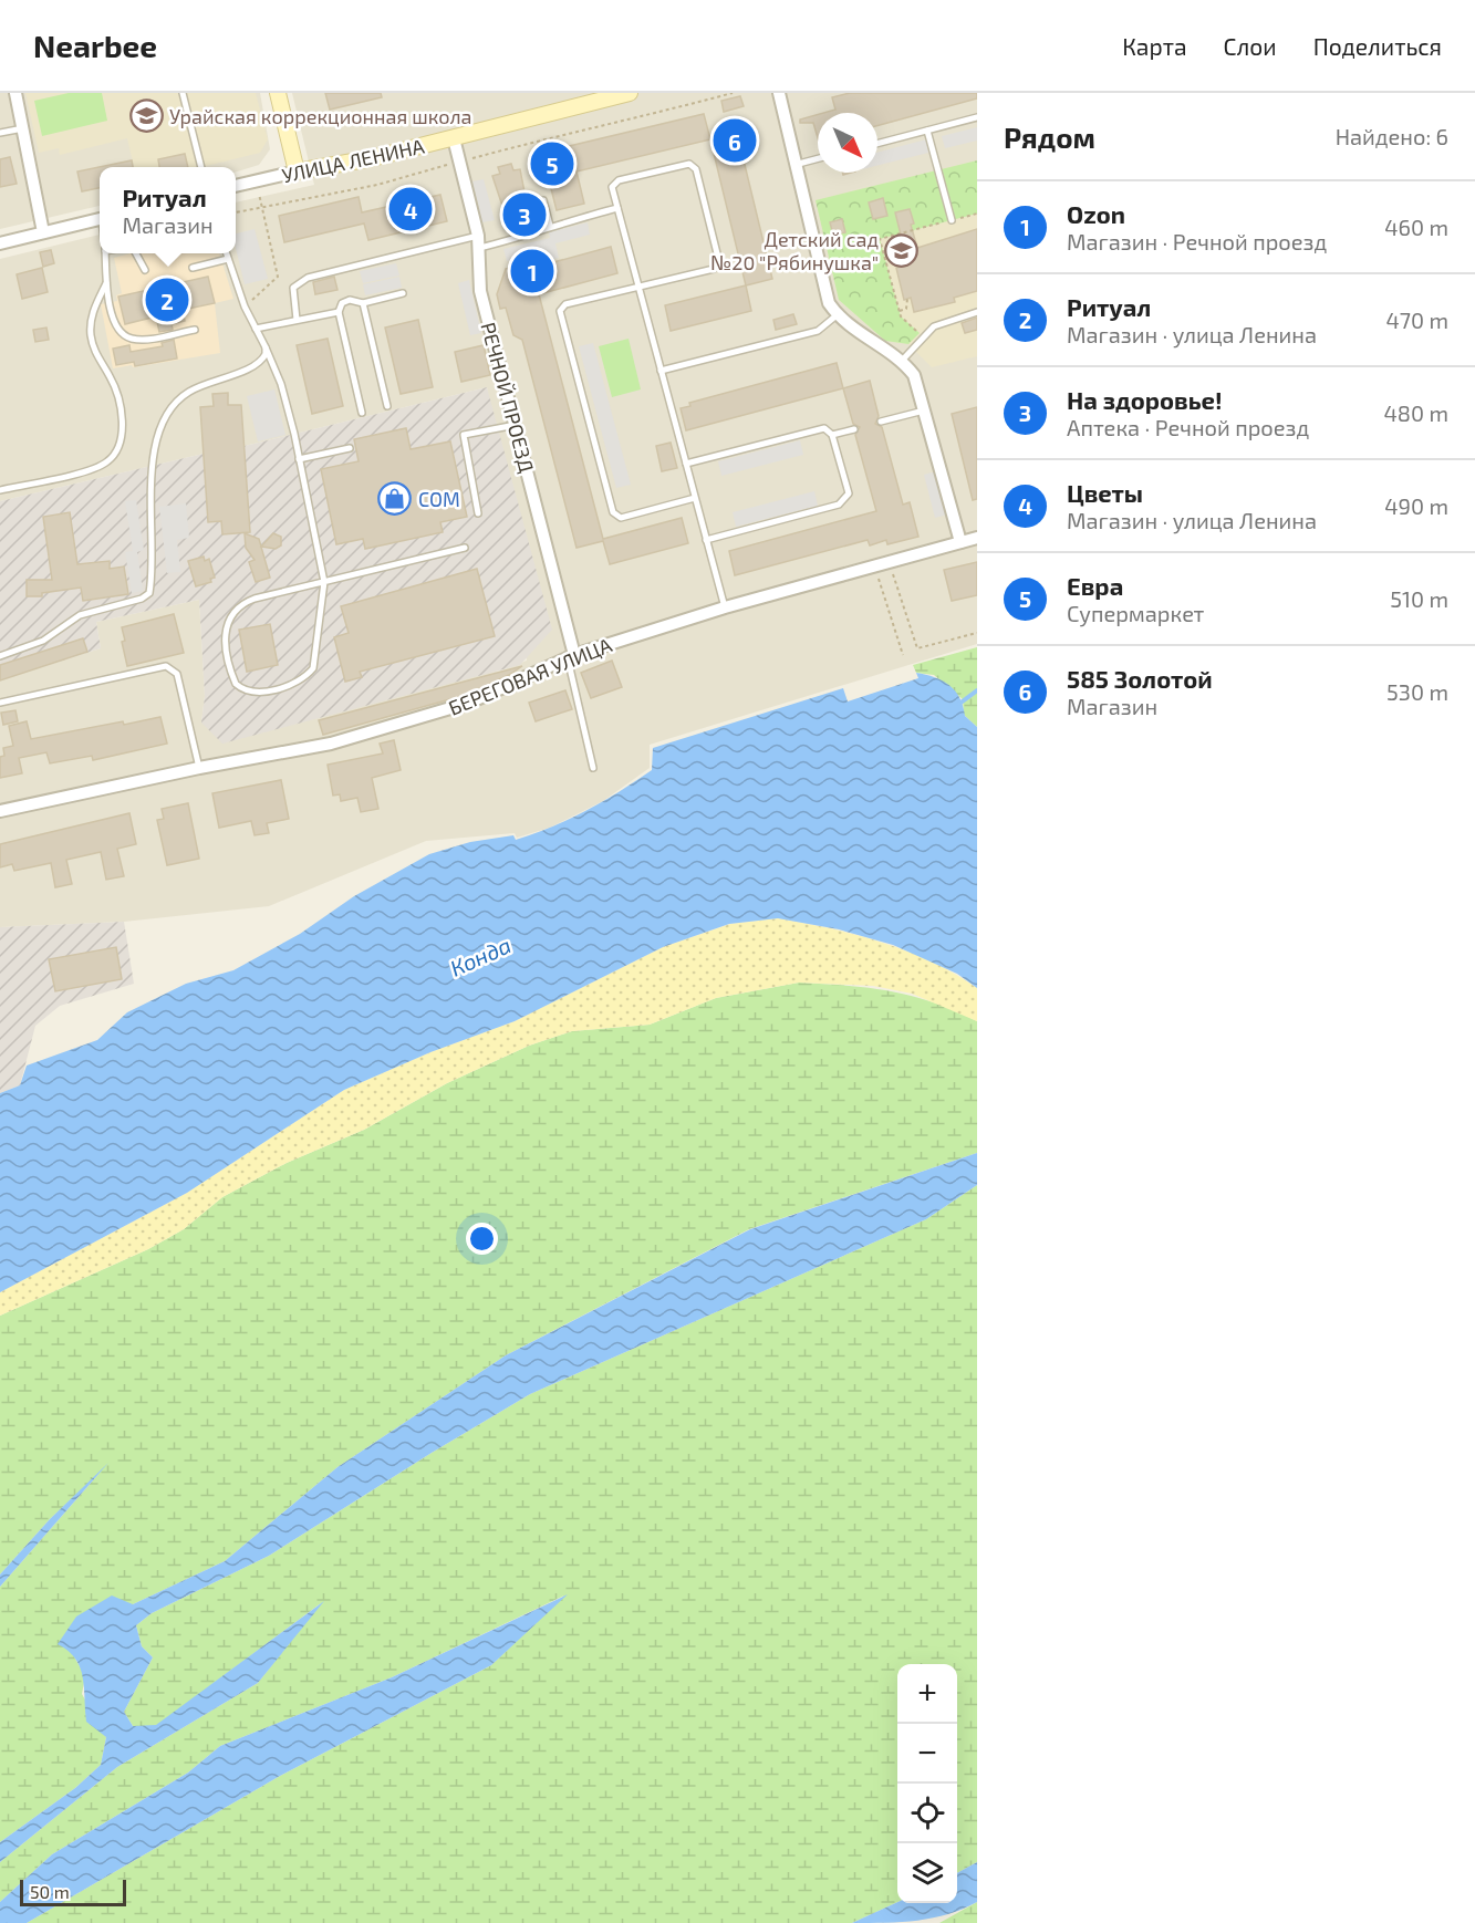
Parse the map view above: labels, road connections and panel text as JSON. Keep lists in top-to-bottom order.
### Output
{
  "streets": {
    "main road": ["УЛИЦА ЛЕНИНА"],
    "street": ["РЕЧНОЙ ПРОЕЗД", "БЕРЕГОВАЯ УЛИЦА"]
  },
  "crossings": [
    ["УЛИЦА ЛЕНИНА", "РЕЧНОЙ ПРОЕЗД"],
    ["РЕЧНОЙ ПРОЕЗД", "БЕРЕГОВАЯ УЛИЦА"]
  ],
  "water": ["Конда"],
  "places": {
    "school or university": ["Урайская коррекционная школа", "Детский сад №20 \"Рябинушка\""],
    "shop": ["СОМ"]
  },
  "scale_bar": "50 m",
  "north": "bottom right",
  "page": {
    "header": "Nearbee",
    "nav": ["Карта", "Слои", "Поделиться"],
    "heading": ["Рядом", "Найдено: 6"],
    "pins": [
      "6",
      "5",
      "4",
      "3",
      "1",
      "2"
    ],
    "popup": ["Ритуал", "Магазин"],
    "list": [
      {
        "mark": "1",
        "name": "Ozon",
        "note": "Магазин · Речной проезд",
        "value": "460 m"
      },
      {
        "mark": "2",
        "name": "Ритуал",
        "note": "Магазин · улица Ленина",
        "value": "470 m"
      },
      {
        "mark": "3",
        "name": "На здоровье!",
        "note": "Аптека · Речной проезд",
        "value": "480 m"
      },
      {
        "mark": "4",
        "name": "Цветы",
        "note": "Магазин · улица Ленина",
        "value": "490 m"
      },
      {
        "mark": "5",
        "name": "Евра",
        "note": "Супермаркет",
        "value": "510 m"
      },
      {
        "mark": "6",
        "name": "585 Золотой",
        "note": "Магазин",
        "value": "530 m"
      }
    ],
    "map_buttons": ["+", "−"],
    "scale": "50 m"
  }
}
